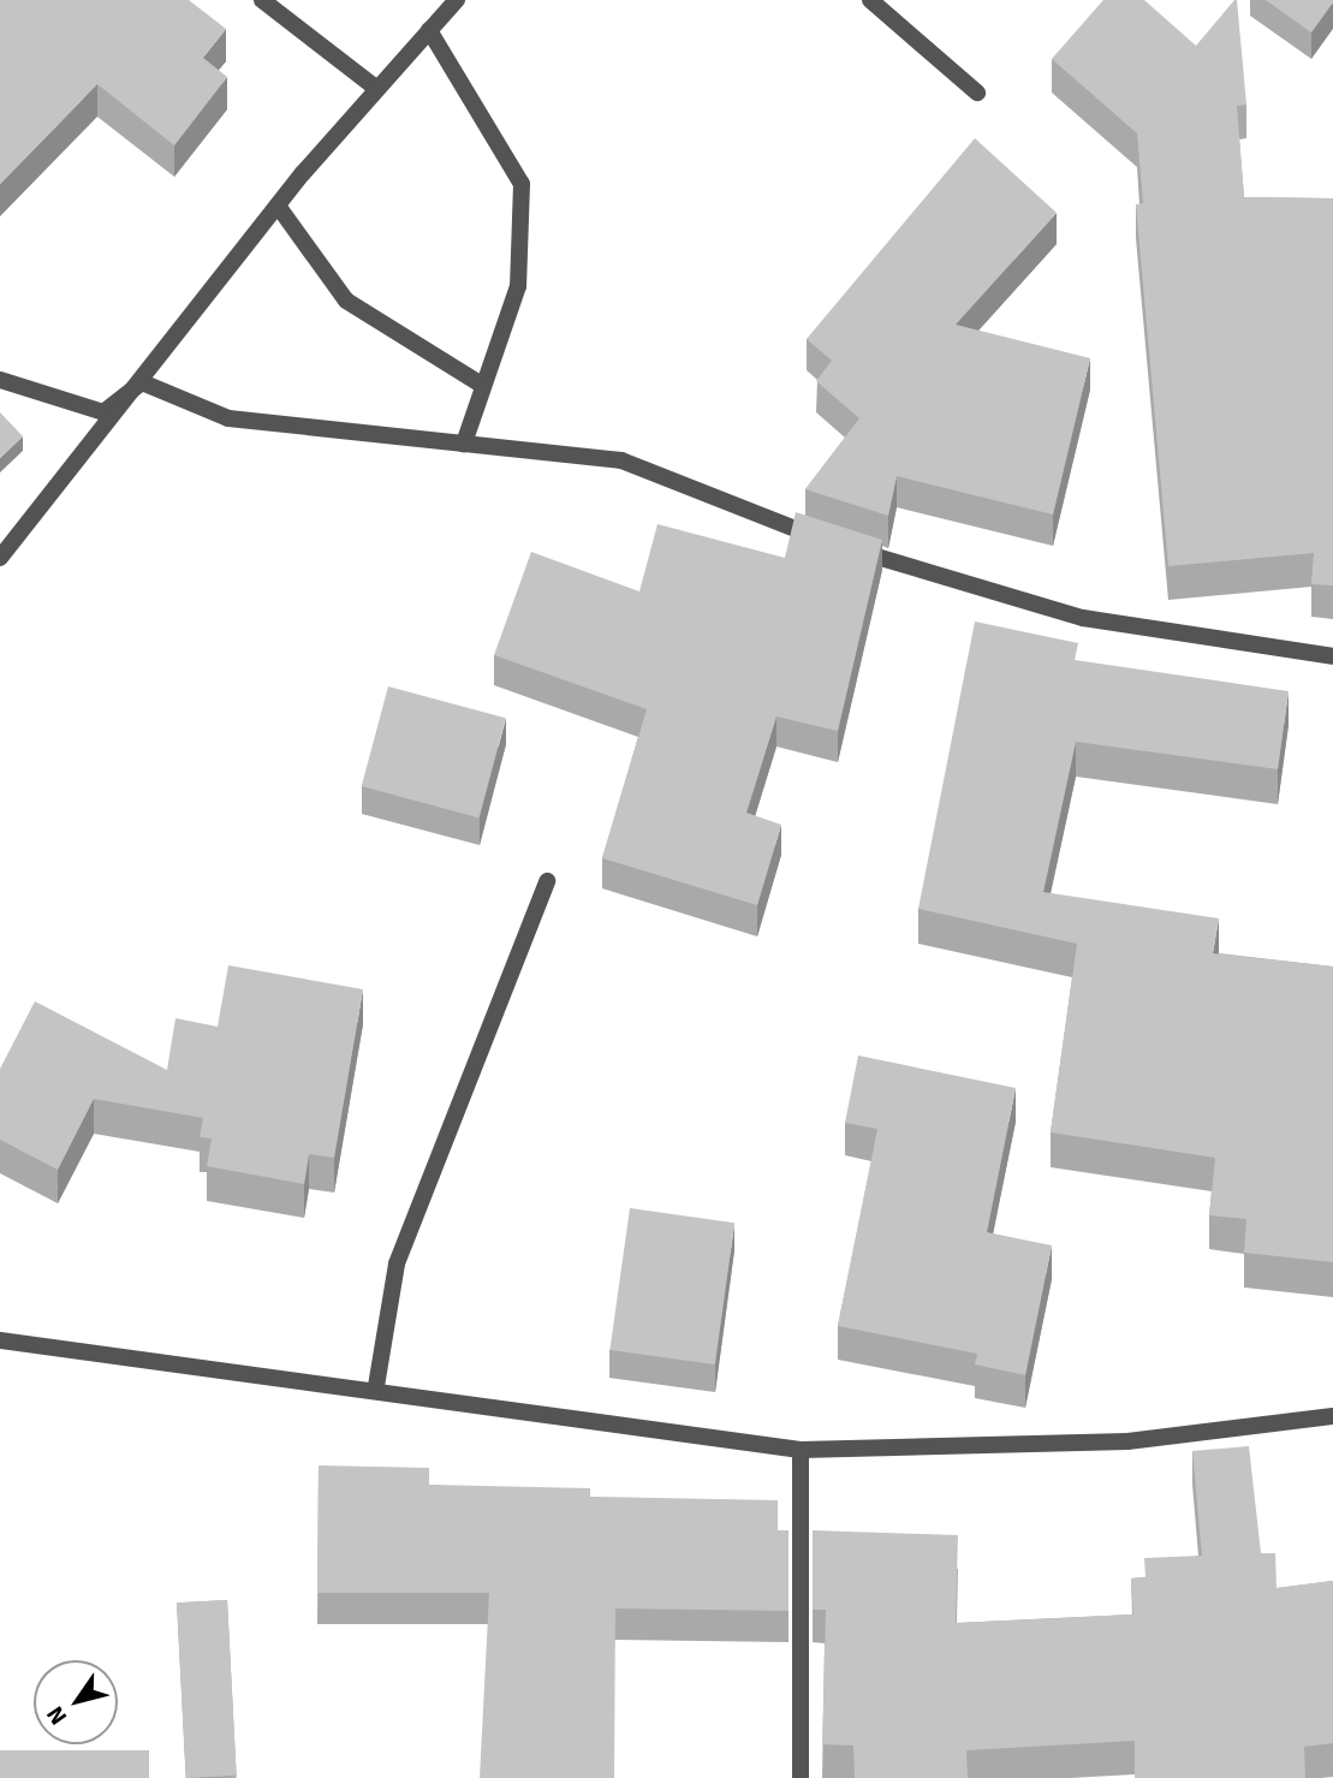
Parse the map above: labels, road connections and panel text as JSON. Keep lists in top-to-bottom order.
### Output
{
  "north": "bottom left"
}
